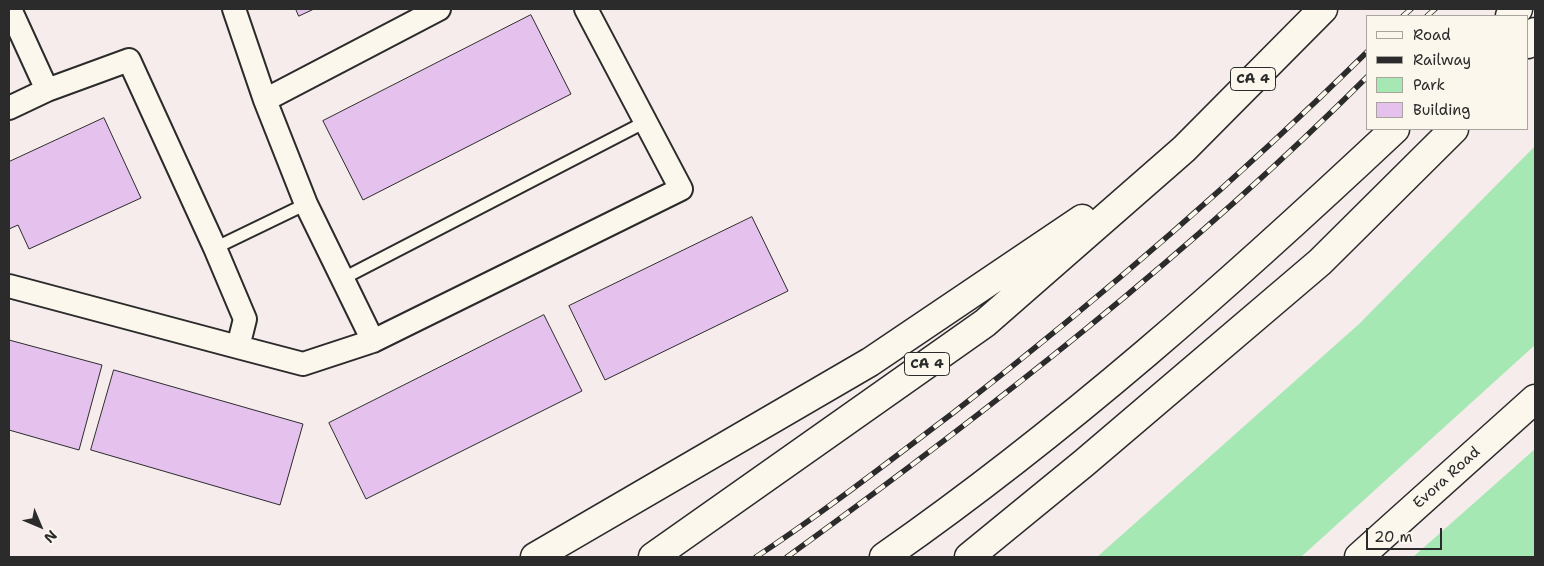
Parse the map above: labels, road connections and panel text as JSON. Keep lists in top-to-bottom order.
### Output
{
  "streets": {
    "main road": ["CA 4", "Evora Road"]
  },
  "legend": [
    "Road",
    "Railway",
    "Park",
    "Building"
  ],
  "scale_bar": "20 m",
  "north": "bottom right"
}
